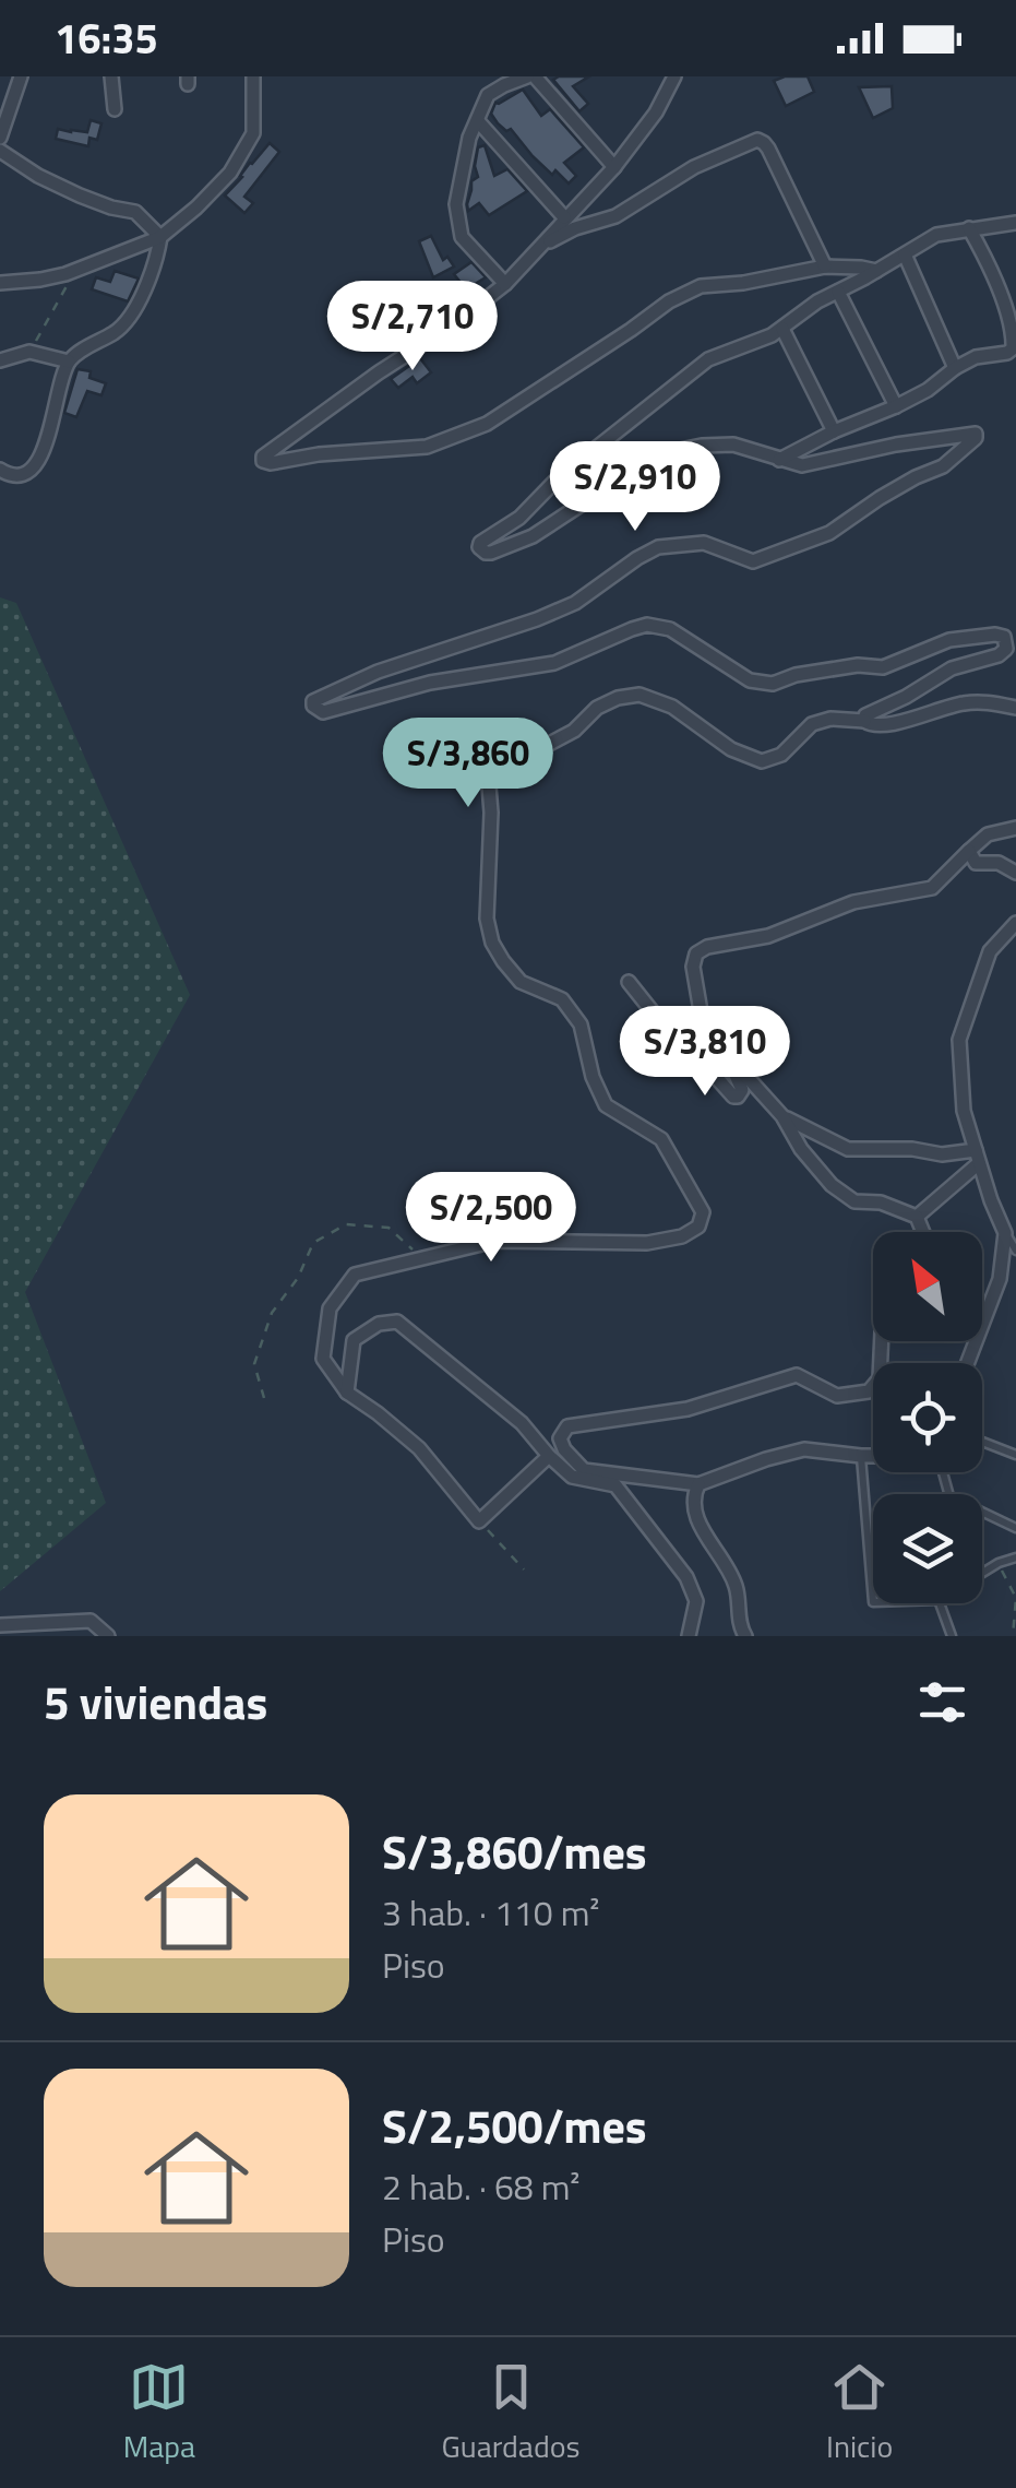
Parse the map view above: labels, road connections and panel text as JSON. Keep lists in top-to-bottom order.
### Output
{
  "north": "top left",
  "page": {
    "status": "16:35",
    "price": [
      "S/2,710",
      "S/2,910",
      "S/3,860",
      "S/3,810",
      "S/2,500"
    ],
    "heading": "5 viviendas",
    "list": [
      {
        "name": "S/3,860/mes",
        "note": "3 hab. · 110 m² · Piso"
      },
      {
        "name": "S/2,500/mes",
        "note": "2 hab. · 68 m² · Piso"
      }
    ],
    "tabs": ["Mapa", "Guardados", "Inicio"]
  }
}
